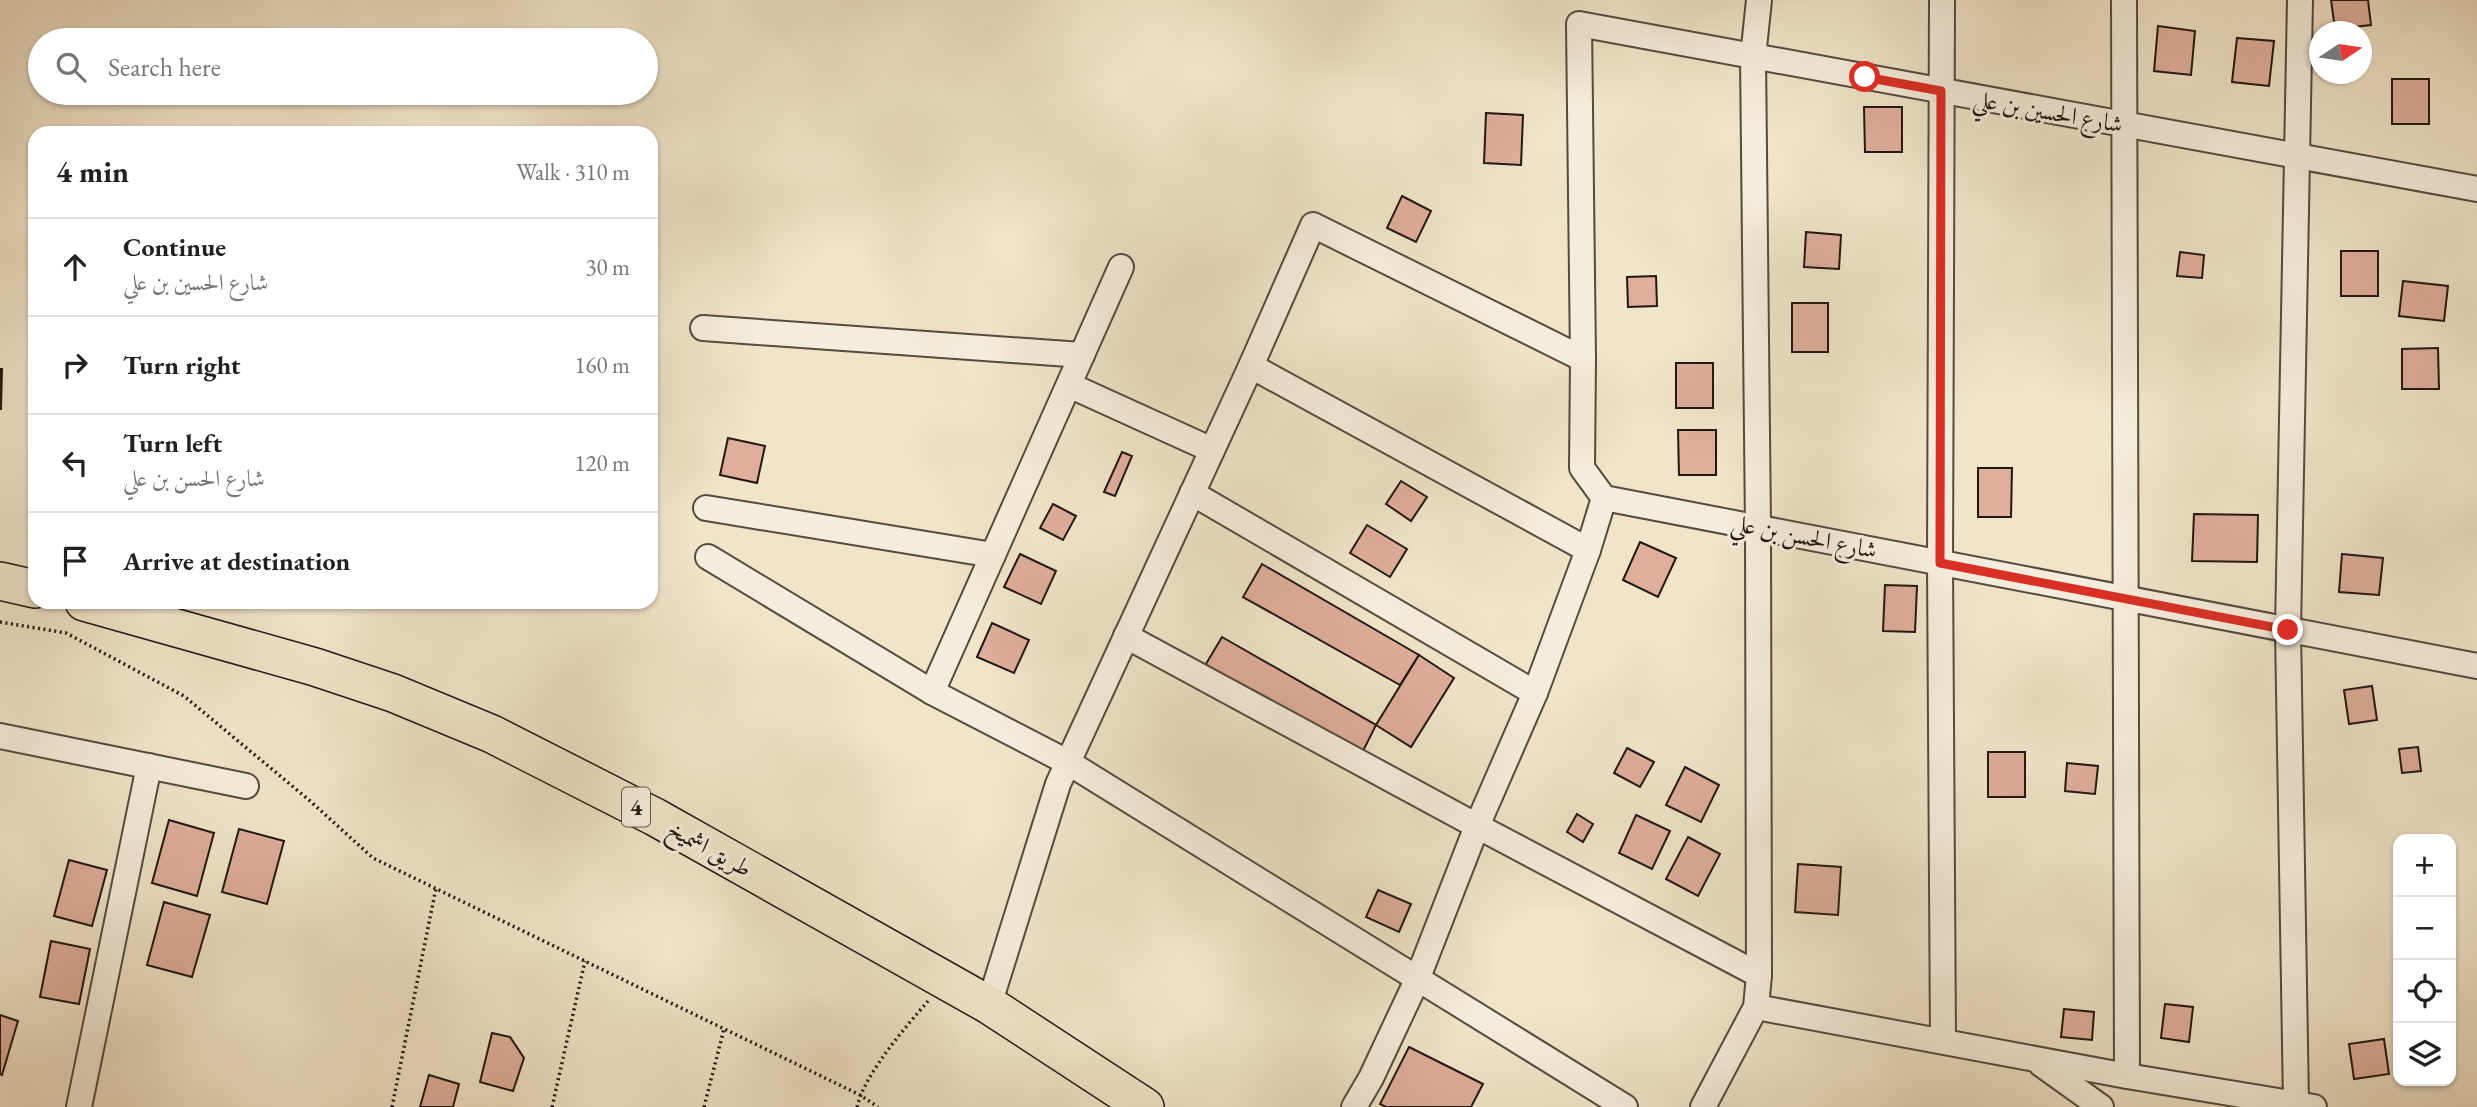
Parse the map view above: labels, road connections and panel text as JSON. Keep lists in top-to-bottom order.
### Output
{
  "streets": {
    "highway": ["4", "طريق اشميخ"],
    "street": ["شارع الحسين بن علي", "شارع الحسن بن علي"]
  },
  "north": "right",
  "page": {
    "search": "Search here",
    "heading": ["4 min", "Walk · 310 m"],
    "list": [
      ["Continue", "شارع الحسين بن علي", "30 m"],
      ["Turn right", "160 m"],
      ["Turn left", "شارع الحسن بن علي", "120 m"],
      "Arrive at destination"
    ],
    "map_buttons": ["+", "−"]
  }
}
